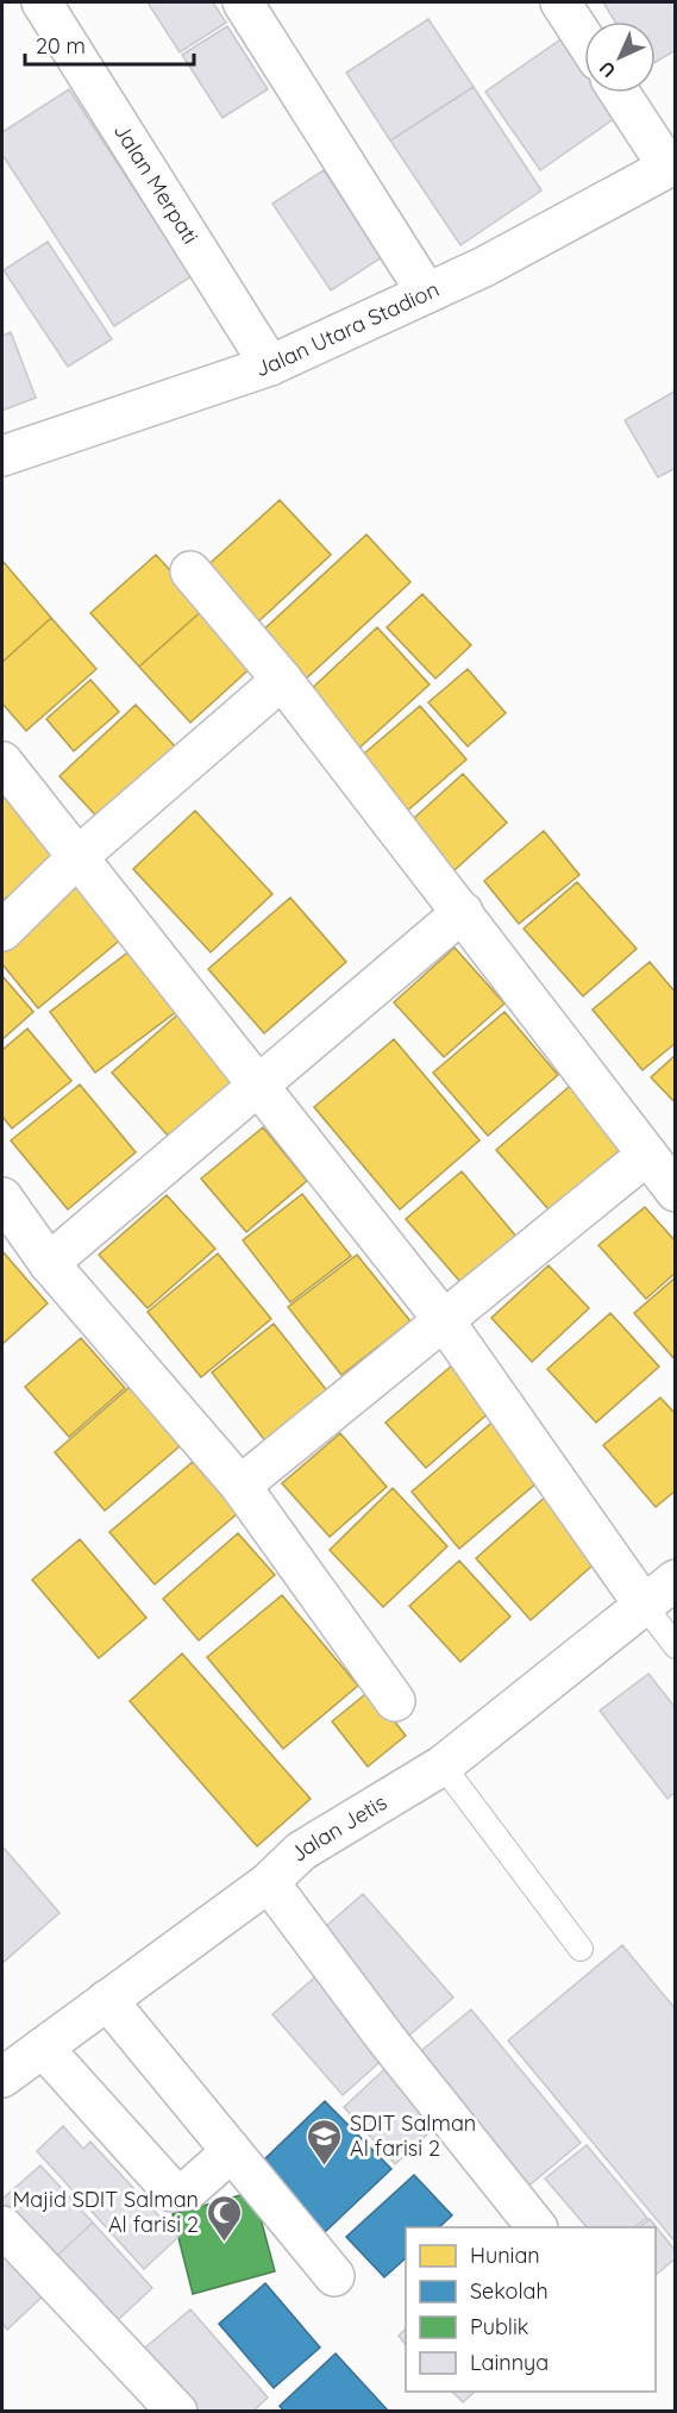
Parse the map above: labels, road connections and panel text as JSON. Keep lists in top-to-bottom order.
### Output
{
  "streets": {
    "street": ["Jalan Merpati", "Jalan Utara Stadion", "Jalan Jetis"]
  },
  "crossings": [
    ["Jalan Merpati", "Jalan Utara Stadion"]
  ],
  "places": {
    "school or university": ["SDIT Salman Al farisi 2"],
    "mosque": ["Majid SDIT Salman Al farisi 2"]
  },
  "legend": [
    "Hunian",
    "Sekolah",
    "Publik",
    "Lainnya"
  ],
  "scale_bar": "20 m",
  "north": "bottom left"
}
